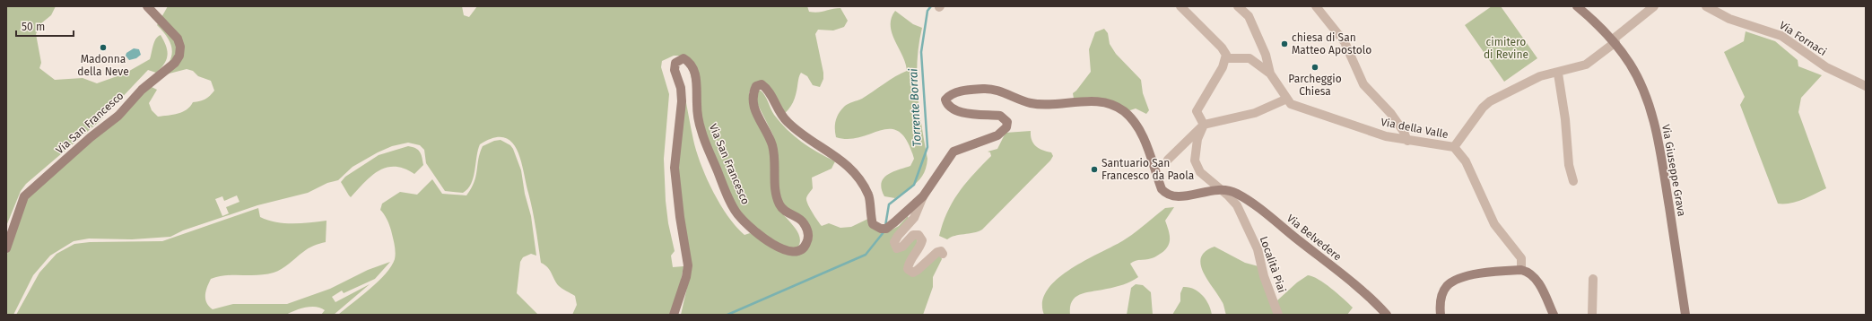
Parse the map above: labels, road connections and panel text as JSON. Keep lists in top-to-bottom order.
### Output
{
  "streets": {
    "street": [
      "Via Fornaci",
      "Via San Francesco",
      "Via della Valle",
      "Via Giuseppe Grava",
      "Via Belvedere",
      "Località Piai"
    ]
  },
  "crossings": [
    ["Via San Francesco", "Via Belvedere"],
    ["Via San Francesco", "Località Piai"],
    ["Via Belvedere", "Località Piai"]
  ],
  "water": ["Torrente Borrai"],
  "parks": ["cimitero di Revine"],
  "places": [
    "chiesa di San Matteo Apostolo",
    "Madonna della Neve",
    "Parcheggio Chiesa",
    "Santuario San Francesco da Paola"
  ],
  "scale_bar": "50 m"
}
